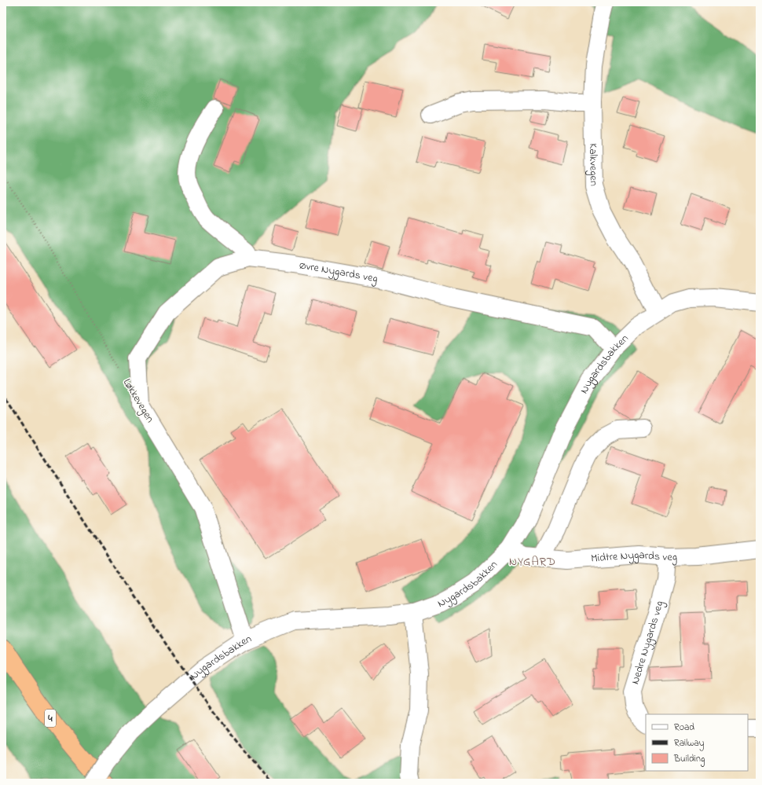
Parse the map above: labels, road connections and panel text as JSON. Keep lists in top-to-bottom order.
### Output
{
  "streets": {
    "highway": ["4"],
    "street": [
      "Kalkvegen",
      "Øvre Nygards veg",
      "Nygardsbakken",
      "Løkkevegen",
      "Midtre Nygards veg",
      "Nedre Nygards veg"
    ]
  },
  "crossings": [
    ["Kalkvegen", "Nygardsbakken"],
    ["Øvre Nygards veg", "Nygardsbakken"],
    ["Øvre Nygards veg", "Løkkevegen"],
    ["Nygardsbakken", "Løkkevegen"],
    ["Nygardsbakken", "Midtre Nygards veg"],
    ["Midtre Nygards veg", "Nedre Nygards veg"]
  ],
  "districts": ["NYGARD"],
  "legend": ["Road", "Railway", "Building"]
}
